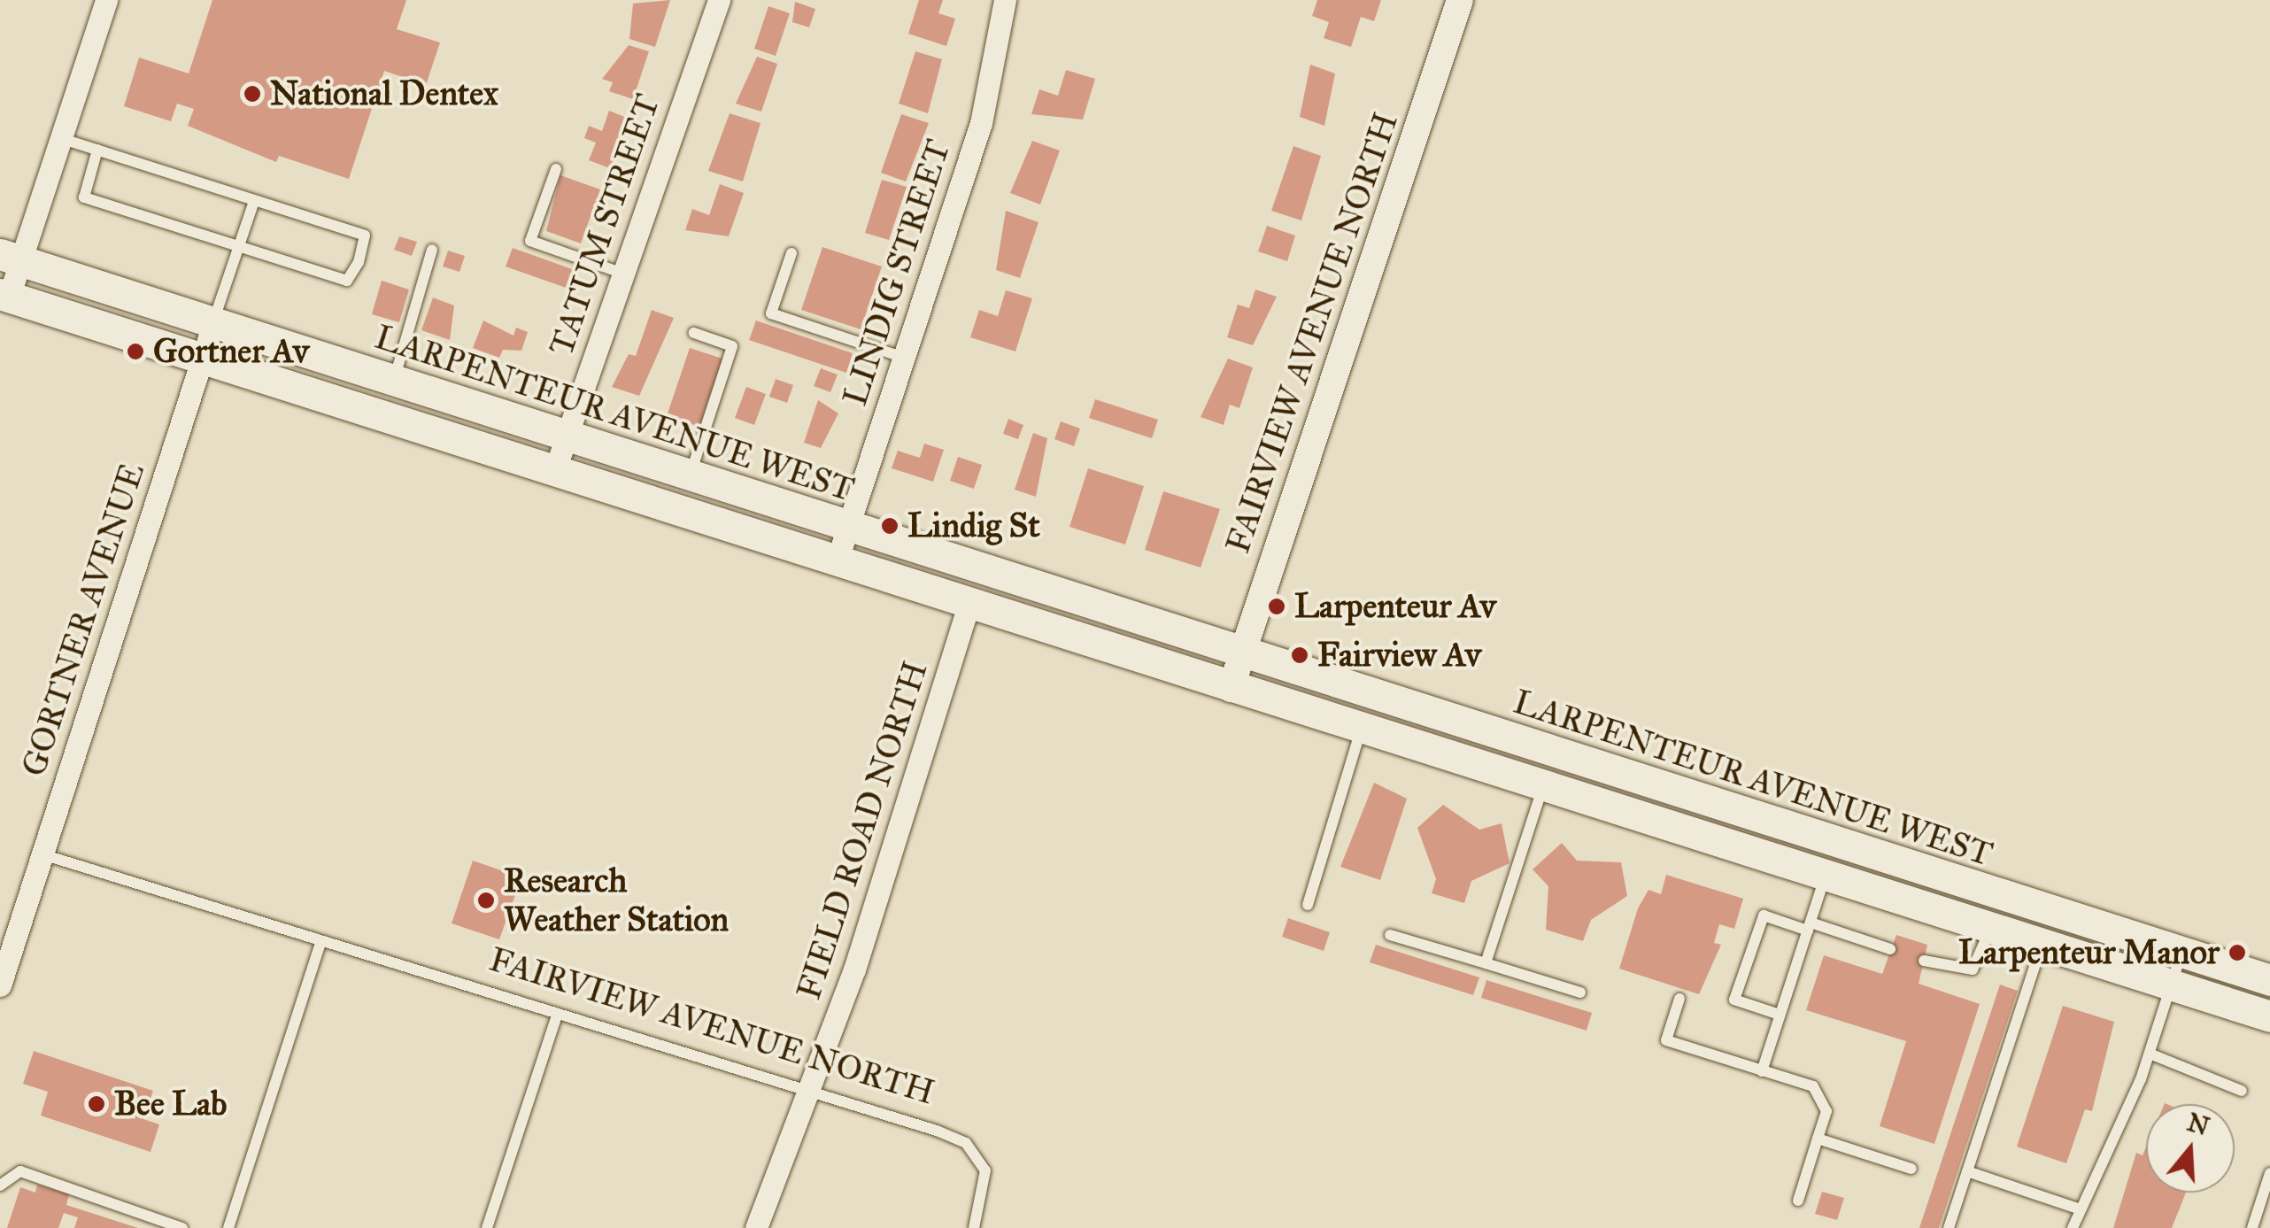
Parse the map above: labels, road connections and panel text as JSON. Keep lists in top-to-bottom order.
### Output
{
  "streets": {
    "main road": ["LARPENTEUR AVENUE WEST"],
    "street": [
      "TATUM STREET",
      "LINDIG STREET",
      "FAIRVIEW AVENUE NORTH",
      "GORTNER AVENUE",
      "FIELD ROAD NORTH"
    ]
  },
  "crossings": [
    ["TATUM STREET", "LARPENTEUR AVENUE WEST"],
    ["LINDIG STREET", "LARPENTEUR AVENUE WEST"],
    ["FAIRVIEW AVENUE NORTH", "LARPENTEUR AVENUE WEST"],
    ["FAIRVIEW AVENUE NORTH", "GORTNER AVENUE"],
    ["FAIRVIEW AVENUE NORTH", "FIELD ROAD NORTH"],
    ["LARPENTEUR AVENUE WEST", "GORTNER AVENUE"]
  ],
  "places": [
    "National Dentex",
    "Gortner Av",
    "Lindig St",
    "Larpenteur Av",
    "Fairview Av",
    "Research Weather Station",
    "Larpenteur Manor",
    "Bee Lab"
  ],
  "north": "top"
}
